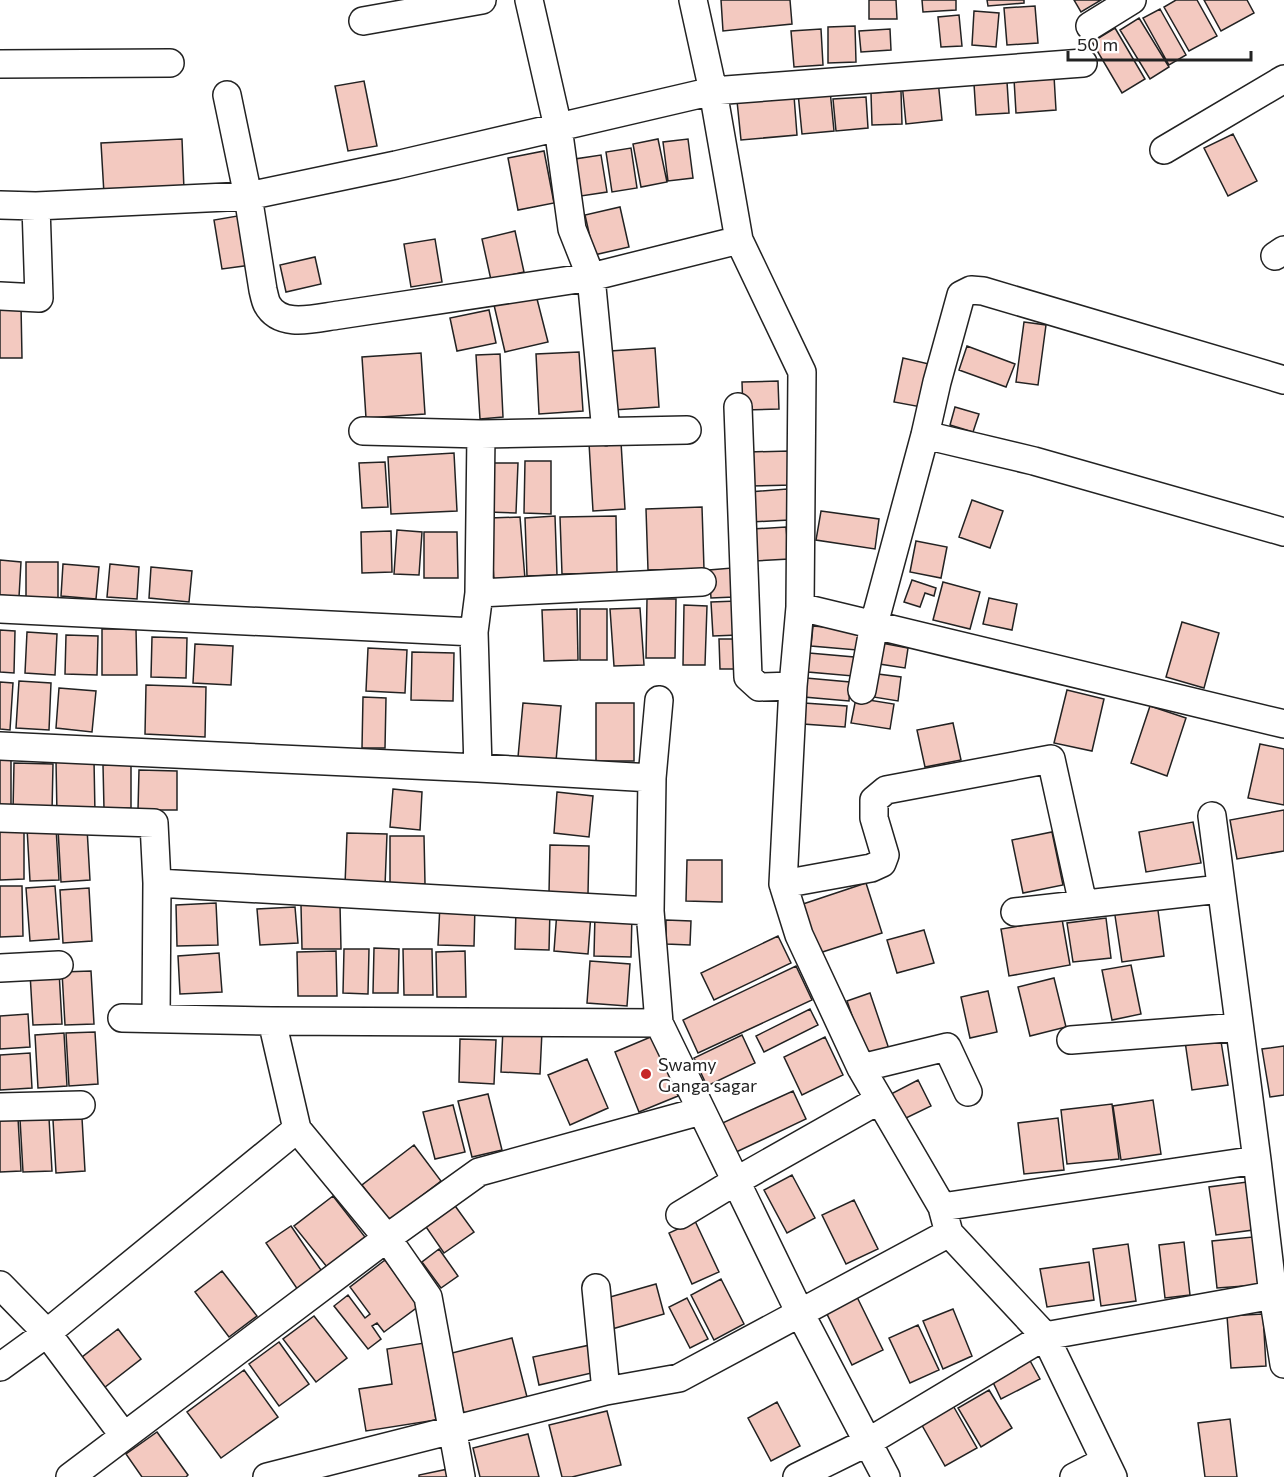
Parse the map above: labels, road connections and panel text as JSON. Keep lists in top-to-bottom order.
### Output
{
  "places": ["Swamy Ganga sagar"],
  "scale_bar": "50 m"
}
